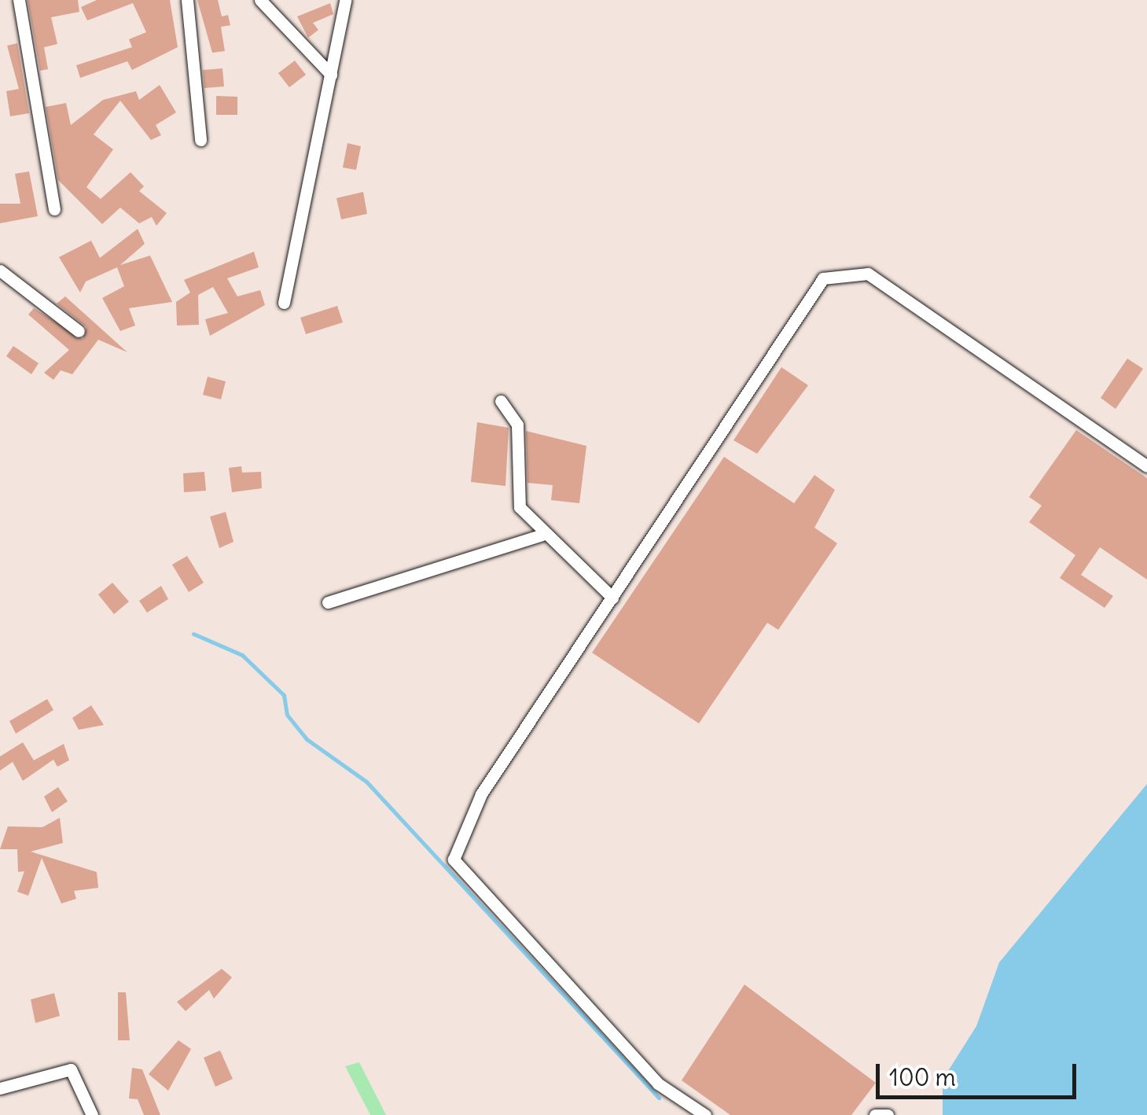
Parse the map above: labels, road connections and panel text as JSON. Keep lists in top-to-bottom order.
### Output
{
  "scale_bar": "100 m"
}
